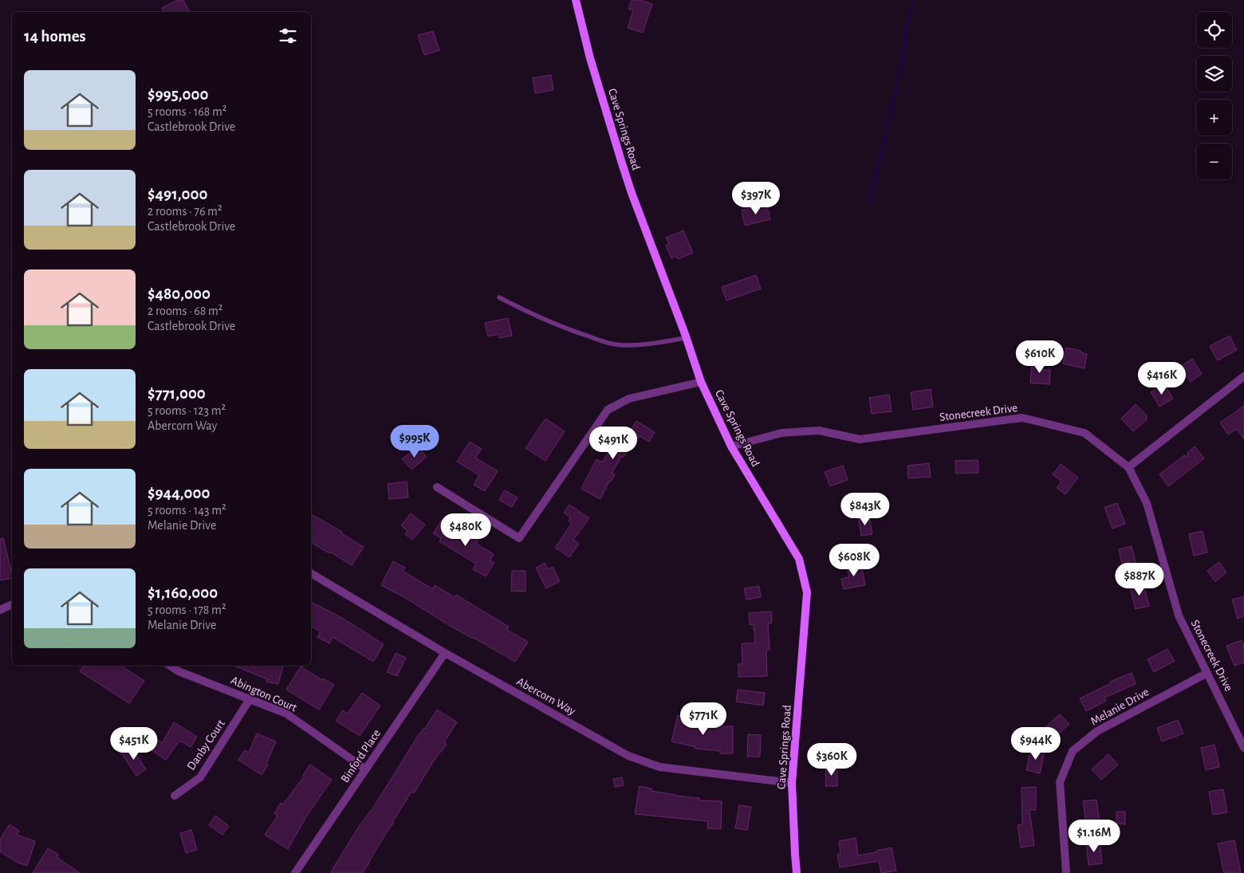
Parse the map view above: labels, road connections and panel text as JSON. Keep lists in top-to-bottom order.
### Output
{
  "streets": {
    "street": [
      "Cave Springs Road",
      "Stonecreek Drive",
      "Abington Court",
      "Abercorn Way",
      "Melanie Drive",
      "Danby Court",
      "Binford Place"
    ]
  },
  "crossings": [
    ["Cave Springs Road", "Stonecreek Drive"],
    ["Cave Springs Road", "Abercorn Way"],
    ["Stonecreek Drive", "Melanie Drive"],
    ["Abington Court", "Danby Court"],
    ["Abington Court", "Binford Place"],
    ["Abercorn Way", "Binford Place"]
  ],
  "page": {
    "map_buttons": ["+", "−"],
    "heading": "14 homes",
    "list": [
      {
        "name": "$995,000",
        "note": "5 rooms · 168 m² · Castlebrook Drive"
      },
      {
        "name": "$491,000",
        "note": "2 rooms · 76 m² · Castlebrook Drive"
      },
      {
        "name": "$480,000",
        "note": "2 rooms · 68 m² · Castlebrook Drive"
      },
      {
        "name": "$771,000",
        "note": "5 rooms · 123 m² · Abercorn Way"
      },
      {
        "name": "$944,000",
        "note": "5 rooms · 143 m² · Melanie Drive"
      },
      {
        "name": "$1,160,000",
        "note": "5 rooms · 178 m² · Melanie Drive"
      }
    ],
    "price": [
      "$397K",
      "$610K",
      "$416K",
      "$995K",
      "$491K",
      "$843K",
      "$480K",
      "$608K",
      "$887K",
      "$771K",
      "$451K",
      "$944K",
      "$360K",
      "$1.16M"
    ]
  }
}
